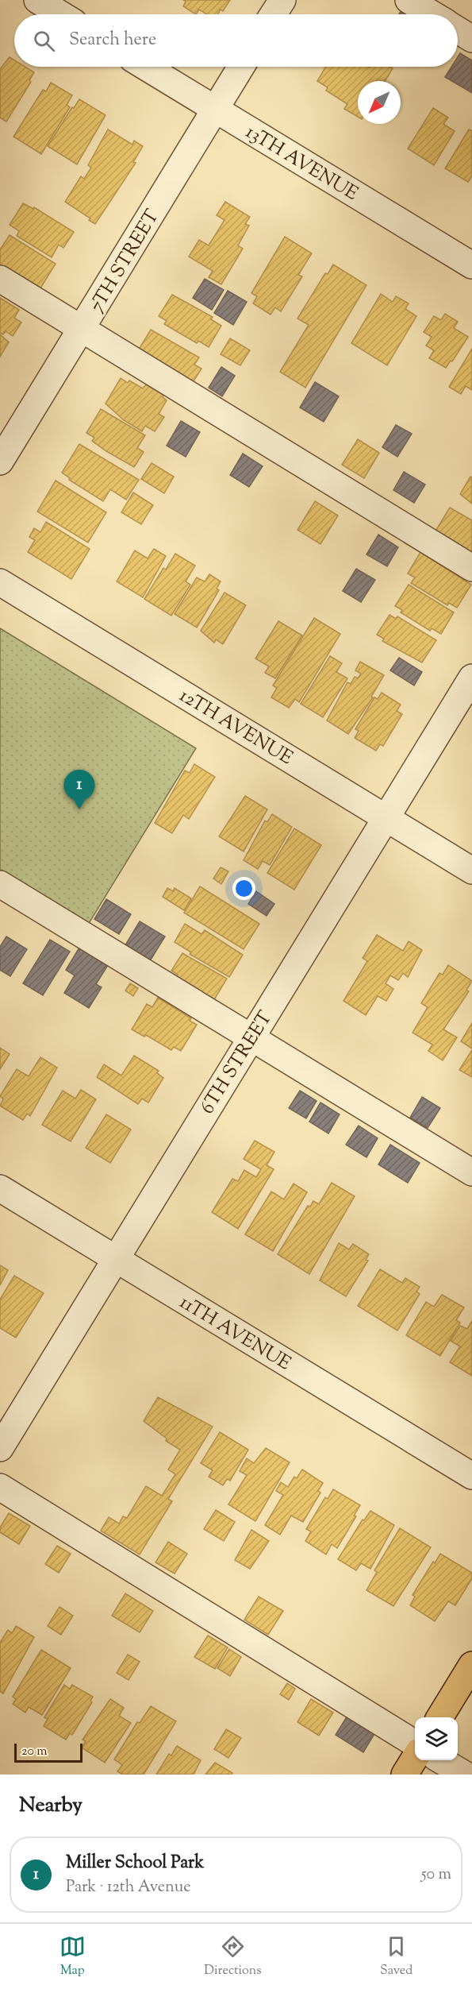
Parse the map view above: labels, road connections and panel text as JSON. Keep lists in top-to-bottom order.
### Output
{
  "streets": {
    "street": [
      "13TH AVENUE",
      "7TH STREET",
      "12TH AVENUE",
      "6TH STREET",
      "11TH AVENUE"
    ]
  },
  "crossings": [
    ["13TH AVENUE", "7TH STREET"],
    ["12TH AVENUE", "6TH STREET"],
    ["6TH STREET", "11TH AVENUE"]
  ],
  "scale_bar": "20 m",
  "north": "bottom left",
  "page": {
    "search": "Search here",
    "pins": "1",
    "scale": "20 m",
    "heading": "Nearby",
    "list": [
      {
        "mark": "1",
        "name": "Miller School Park",
        "note": "Park · 12th Avenue",
        "value": "50 m"
      }
    ],
    "nav": ["Map", "Directions", "Saved"]
  }
}
